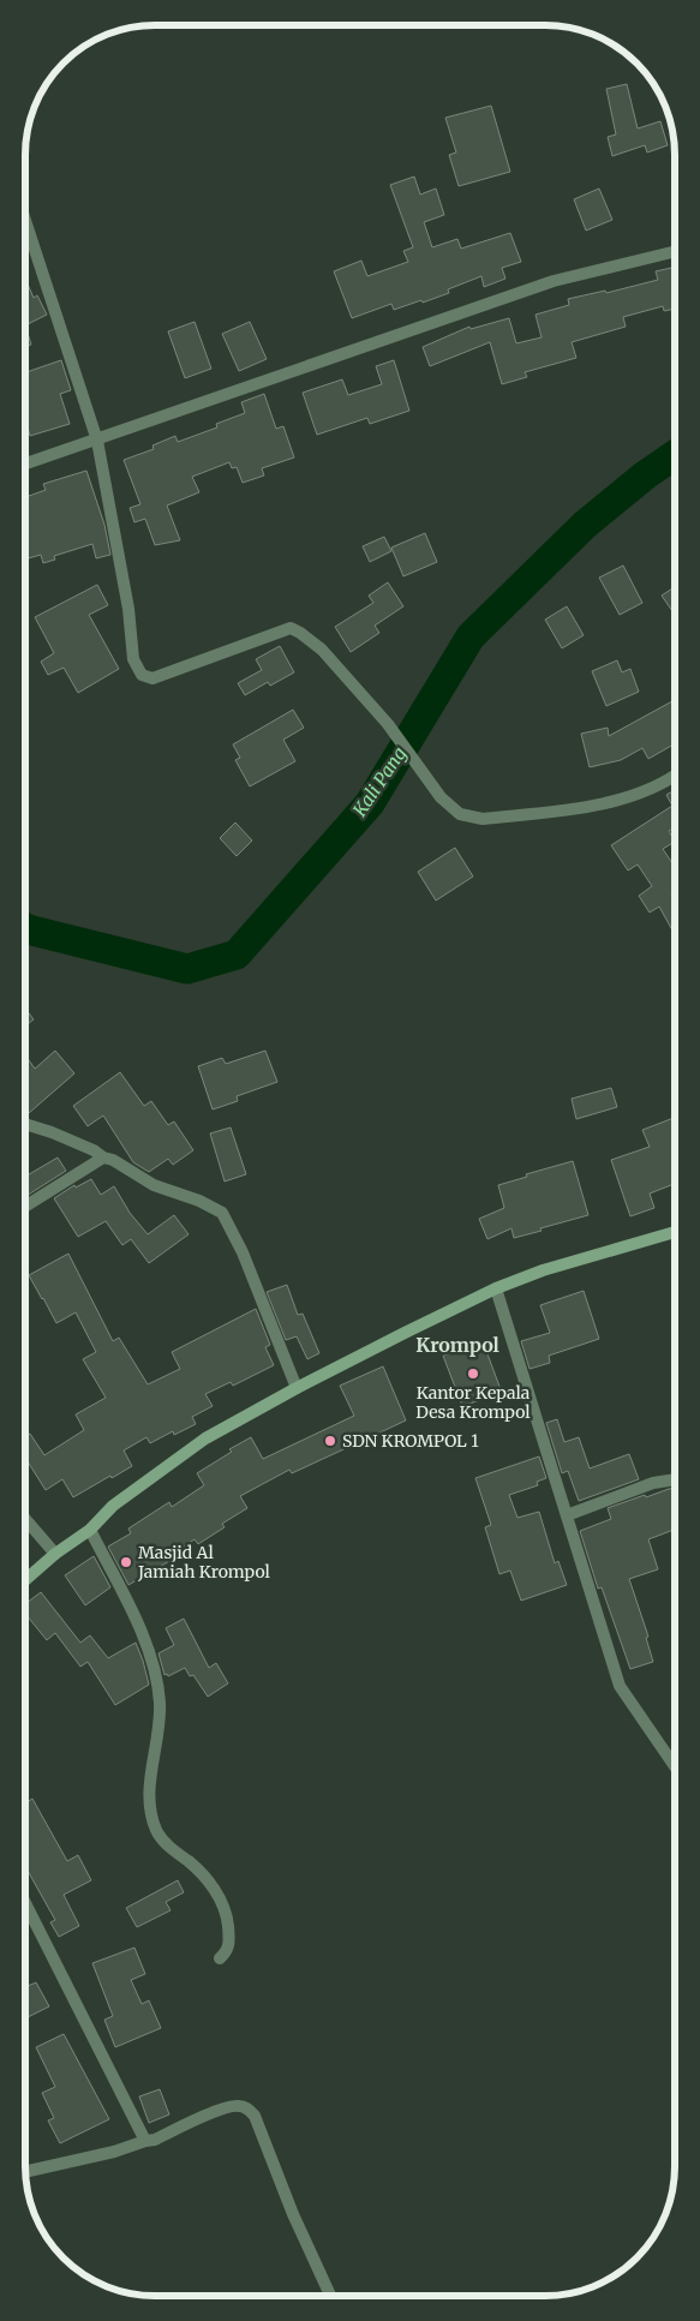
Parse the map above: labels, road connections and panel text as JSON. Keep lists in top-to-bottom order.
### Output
{
  "districts": ["Krompol"],
  "water": ["Kali Pang"],
  "places": ["Kantor Kepala Desa Krompol", "SDN KROMPOL 1", "Masjid Al Jamiah Krompol"]
}
